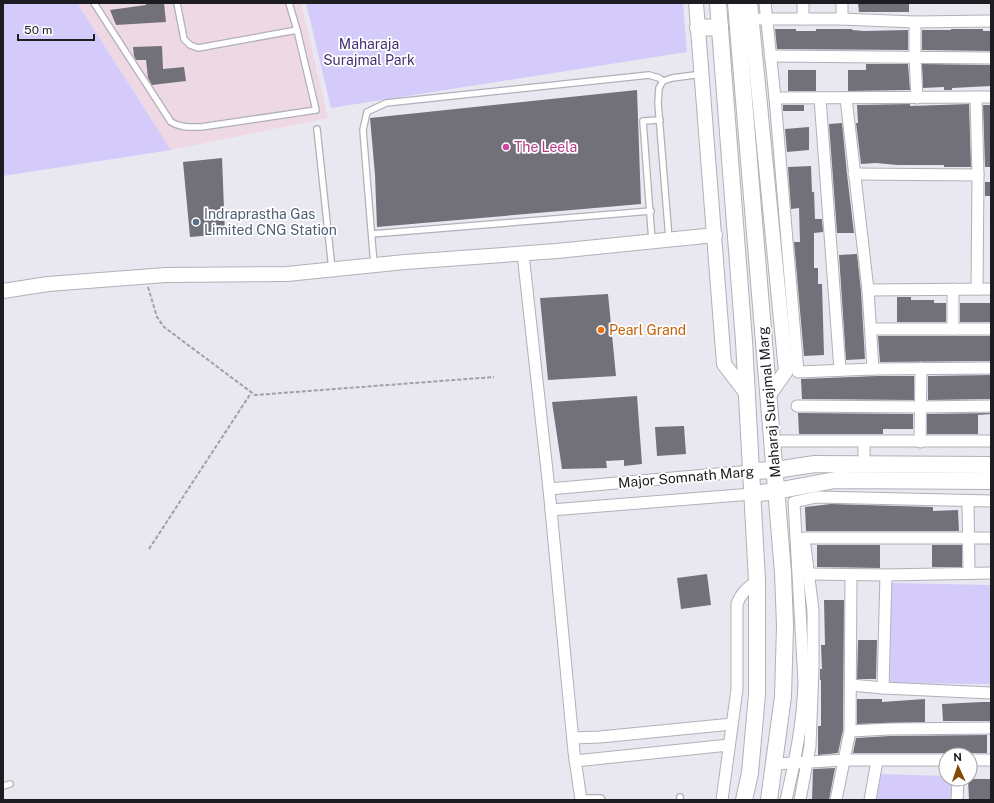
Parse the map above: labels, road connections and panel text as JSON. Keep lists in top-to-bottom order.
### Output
{
  "streets": {
    "main road": ["Maharaj Surajmal Marg", "Major Somnath Marg"]
  },
  "crossings": [
    ["Maharaj Surajmal Marg", "Major Somnath Marg"]
  ],
  "parks": ["Maharaja Surajmal Park"],
  "places": ["The Leela", "Indraprastha Gas Limited CNG Station", "Pearl Grand"],
  "scale_bar": "50 m",
  "north": "top"
}
